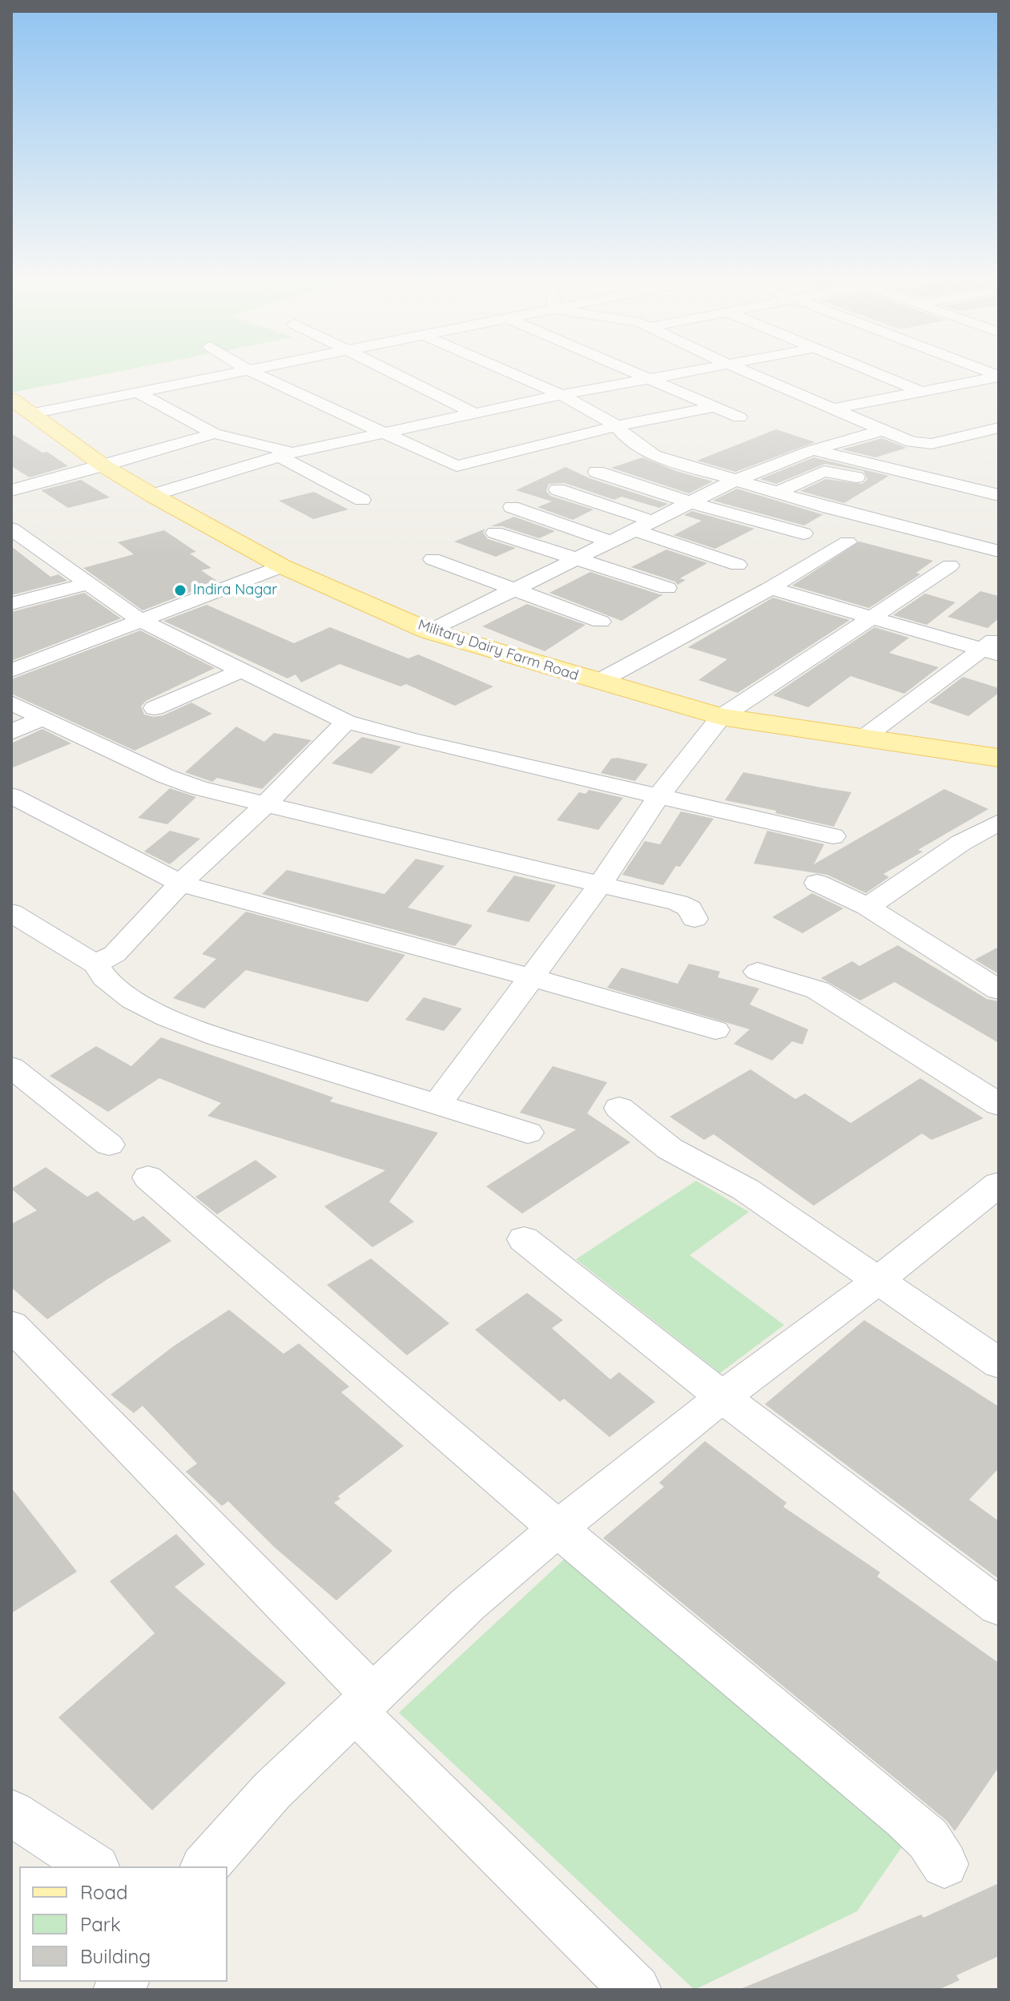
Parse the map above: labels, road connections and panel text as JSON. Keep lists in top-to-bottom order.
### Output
{
  "streets": {
    "main road": ["Military Dairy Farm Road"]
  },
  "places": ["Indira Nagar"],
  "legend": ["Road", "Park", "Building"]
}
